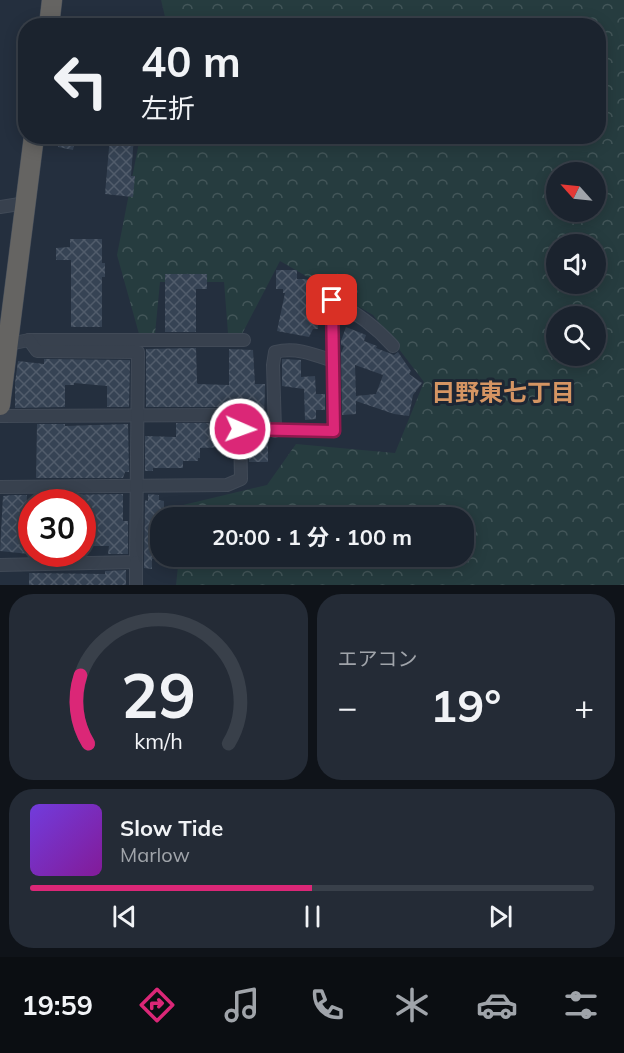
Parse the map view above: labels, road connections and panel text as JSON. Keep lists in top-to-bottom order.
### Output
{
  "districts": ["日野東七丁目"],
  "north": "top left",
  "page": {
    "turn": ["40 m", "左折"],
    "limit": "30",
    "trip": "20:00 · 1 分 · 100 m",
    "tile": "エアコン",
    "heat": ["−", "19°", "+"],
    "song": ["Slow Tide", "Marlow"],
    "tabs": "19:59",
    "gauge": ["29", "km/h"]
  }
}
